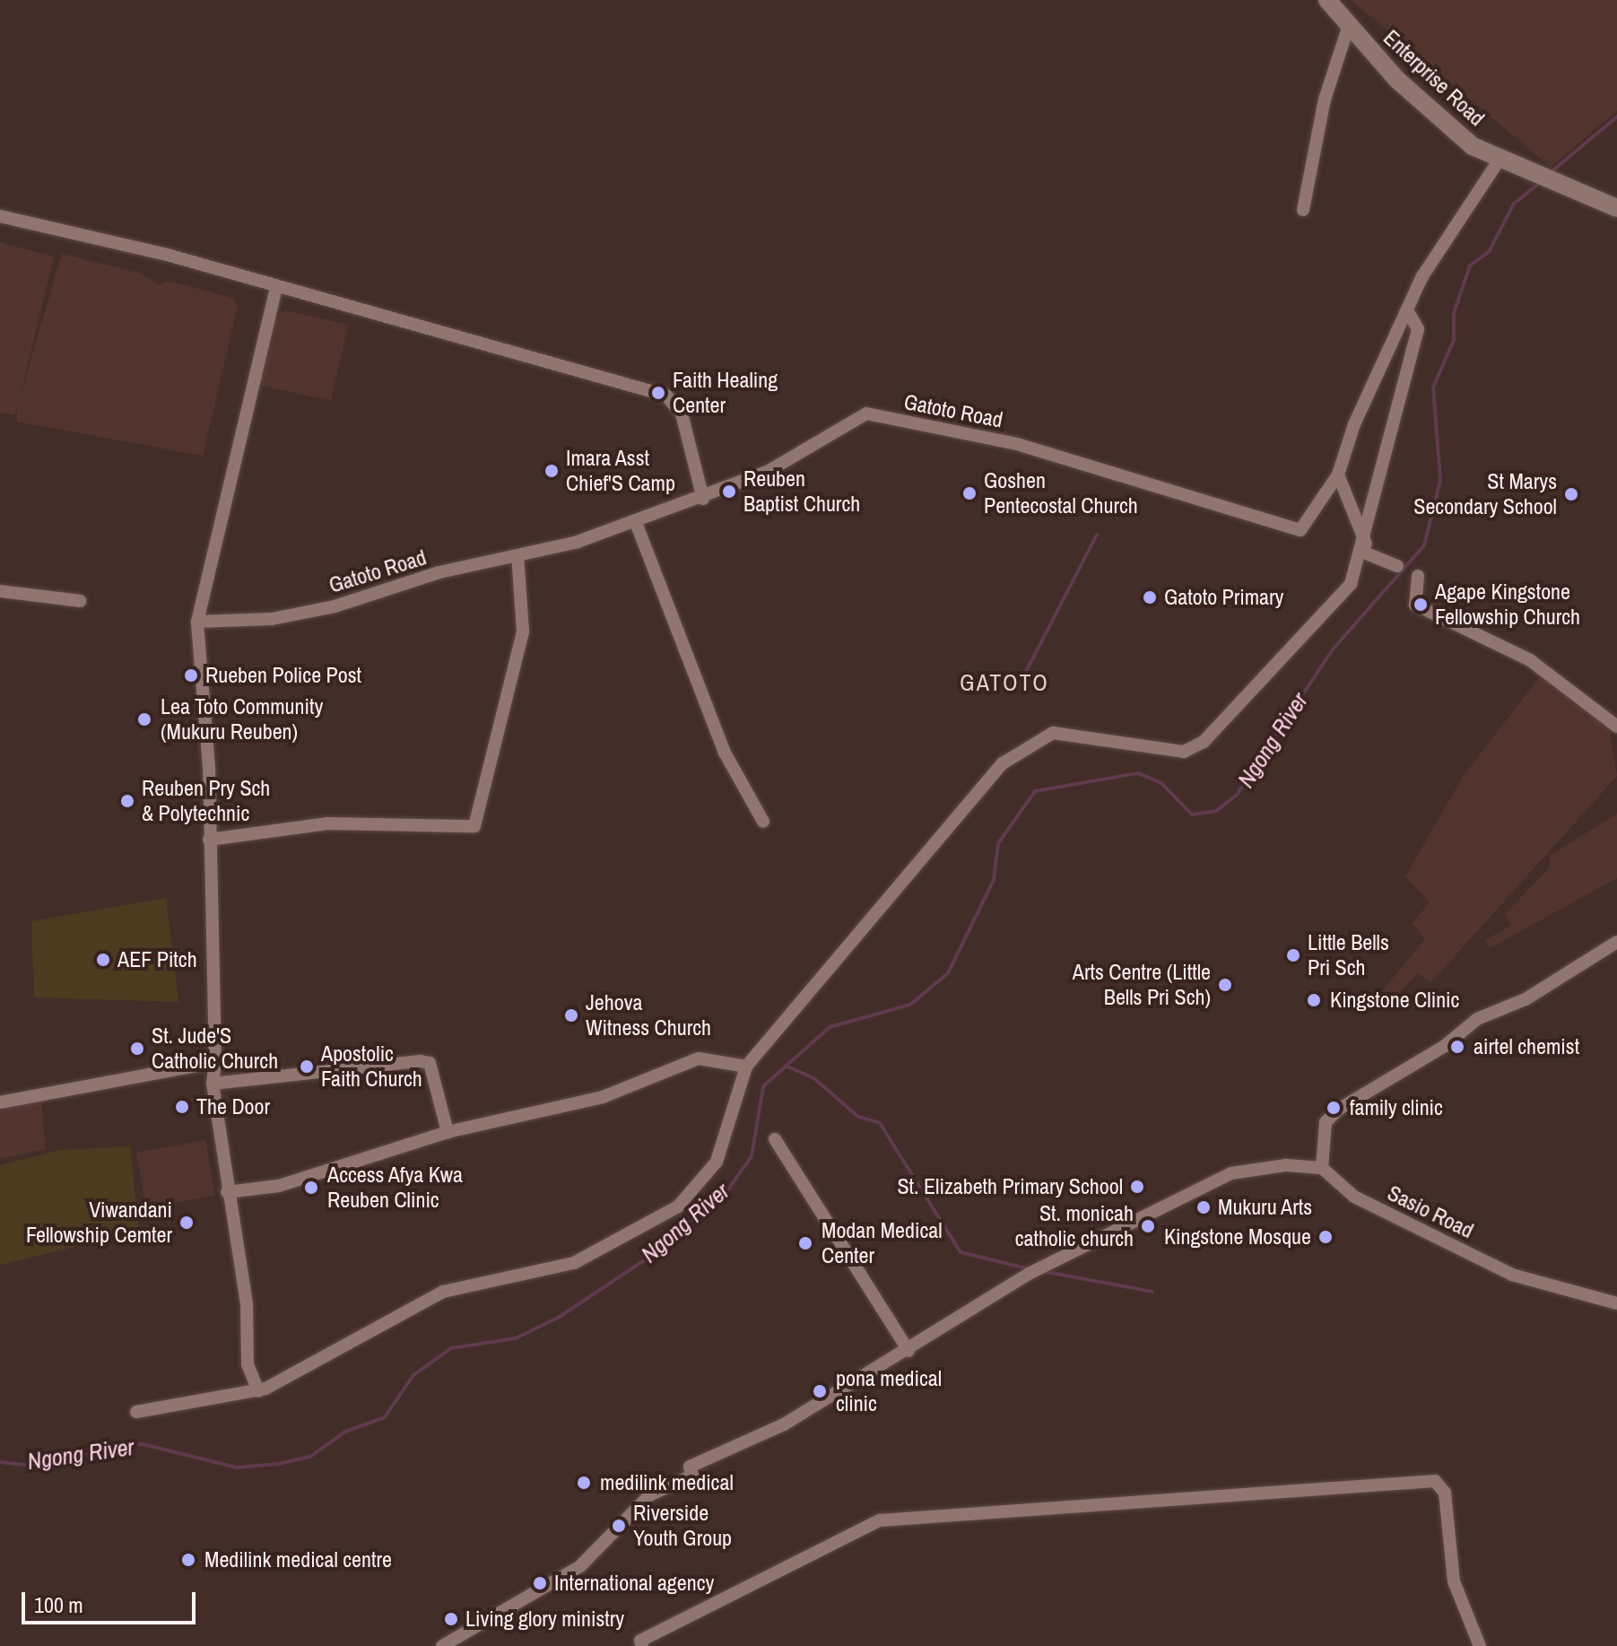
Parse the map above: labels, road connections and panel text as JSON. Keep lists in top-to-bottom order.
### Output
{
  "streets": {
    "main road": ["Enterprise Road"],
    "street": ["Gatoto Road", "Sasio Road"]
  },
  "crossings": [
    ["Enterprise Road", "Gatoto Road"]
  ],
  "districts": ["GATOTO"],
  "water": ["Ngong River"],
  "places": [
    "Faith Healing Center",
    "Imara Asst Chief'S Camp",
    "Reuben Baptist Church",
    "Goshen Pentecostal Church",
    "St Marys Secondary School",
    "Gatoto Primary",
    "Agape Kingstone Fellowship Church",
    "Rueben Police Post",
    "Lea Toto Community (Mukuru Reuben)",
    "Reuben Pry Sch & Polytechnic",
    "Little Bells Pri Sch",
    "AEF Pitch",
    "Arts Centre (Little Bells Pri Sch)",
    "Kingstone Clinic",
    "Jehova Witness Church",
    "airtel chemist",
    "St. Jude'S Catholic Church",
    "Apostolic Faith Church",
    "The Door",
    "family clinic",
    "St. Elizabeth Primary School",
    "Access Afya Kwa Reuben Clinic",
    "Mukuru Arts",
    "Viwandani Fellowship Cemter",
    "St. monicah catholic church",
    "Kingstone Mosque",
    "Modan Medical Center",
    "pona medical clinic",
    "medilink medical",
    "Riverside Youth Group",
    "Medilink medical centre",
    "International agency",
    "Living glory ministry"
  ],
  "scale_bar": "100 m"
}
